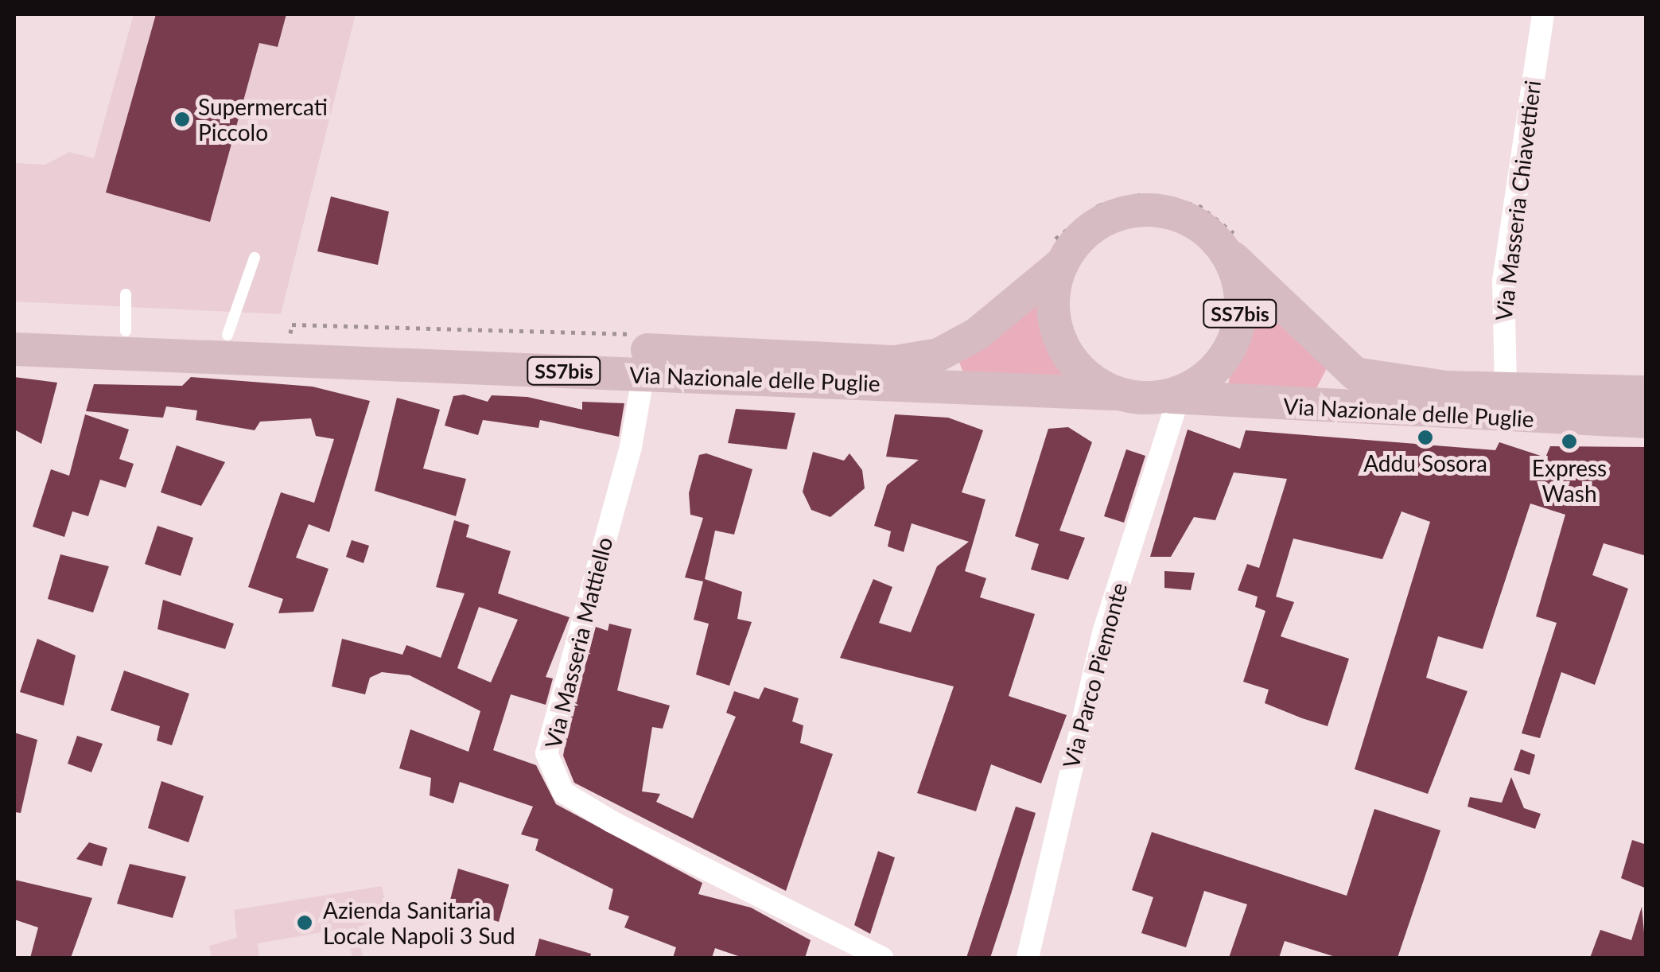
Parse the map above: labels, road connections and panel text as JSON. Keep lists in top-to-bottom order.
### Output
{
  "streets": {
    "main road": ["SS7bis", "Via Nazionale delle Puglie"],
    "street": ["Via Masseria Chiavettieri", "Via Masseria Mattiello", "Via Parco Piemonte"]
  },
  "crossings": [
    ["Via Masseria Chiavettieri", "Via Nazionale delle Puglie"],
    ["SS7bis", "Via Nazionale delle Puglie"],
    ["SS7bis", "Via Parco Piemonte"],
    ["Via Nazionale delle Puglie", "Via Masseria Mattiello"],
    ["Via Nazionale delle Puglie", "Via Parco Piemonte"]
  ],
  "places": [
    "Supermercati Piccolo",
    "Addu Sosora",
    "Express Wash",
    "Azienda Sanitaria Locale Napoli 3 Sud"
  ]
}
